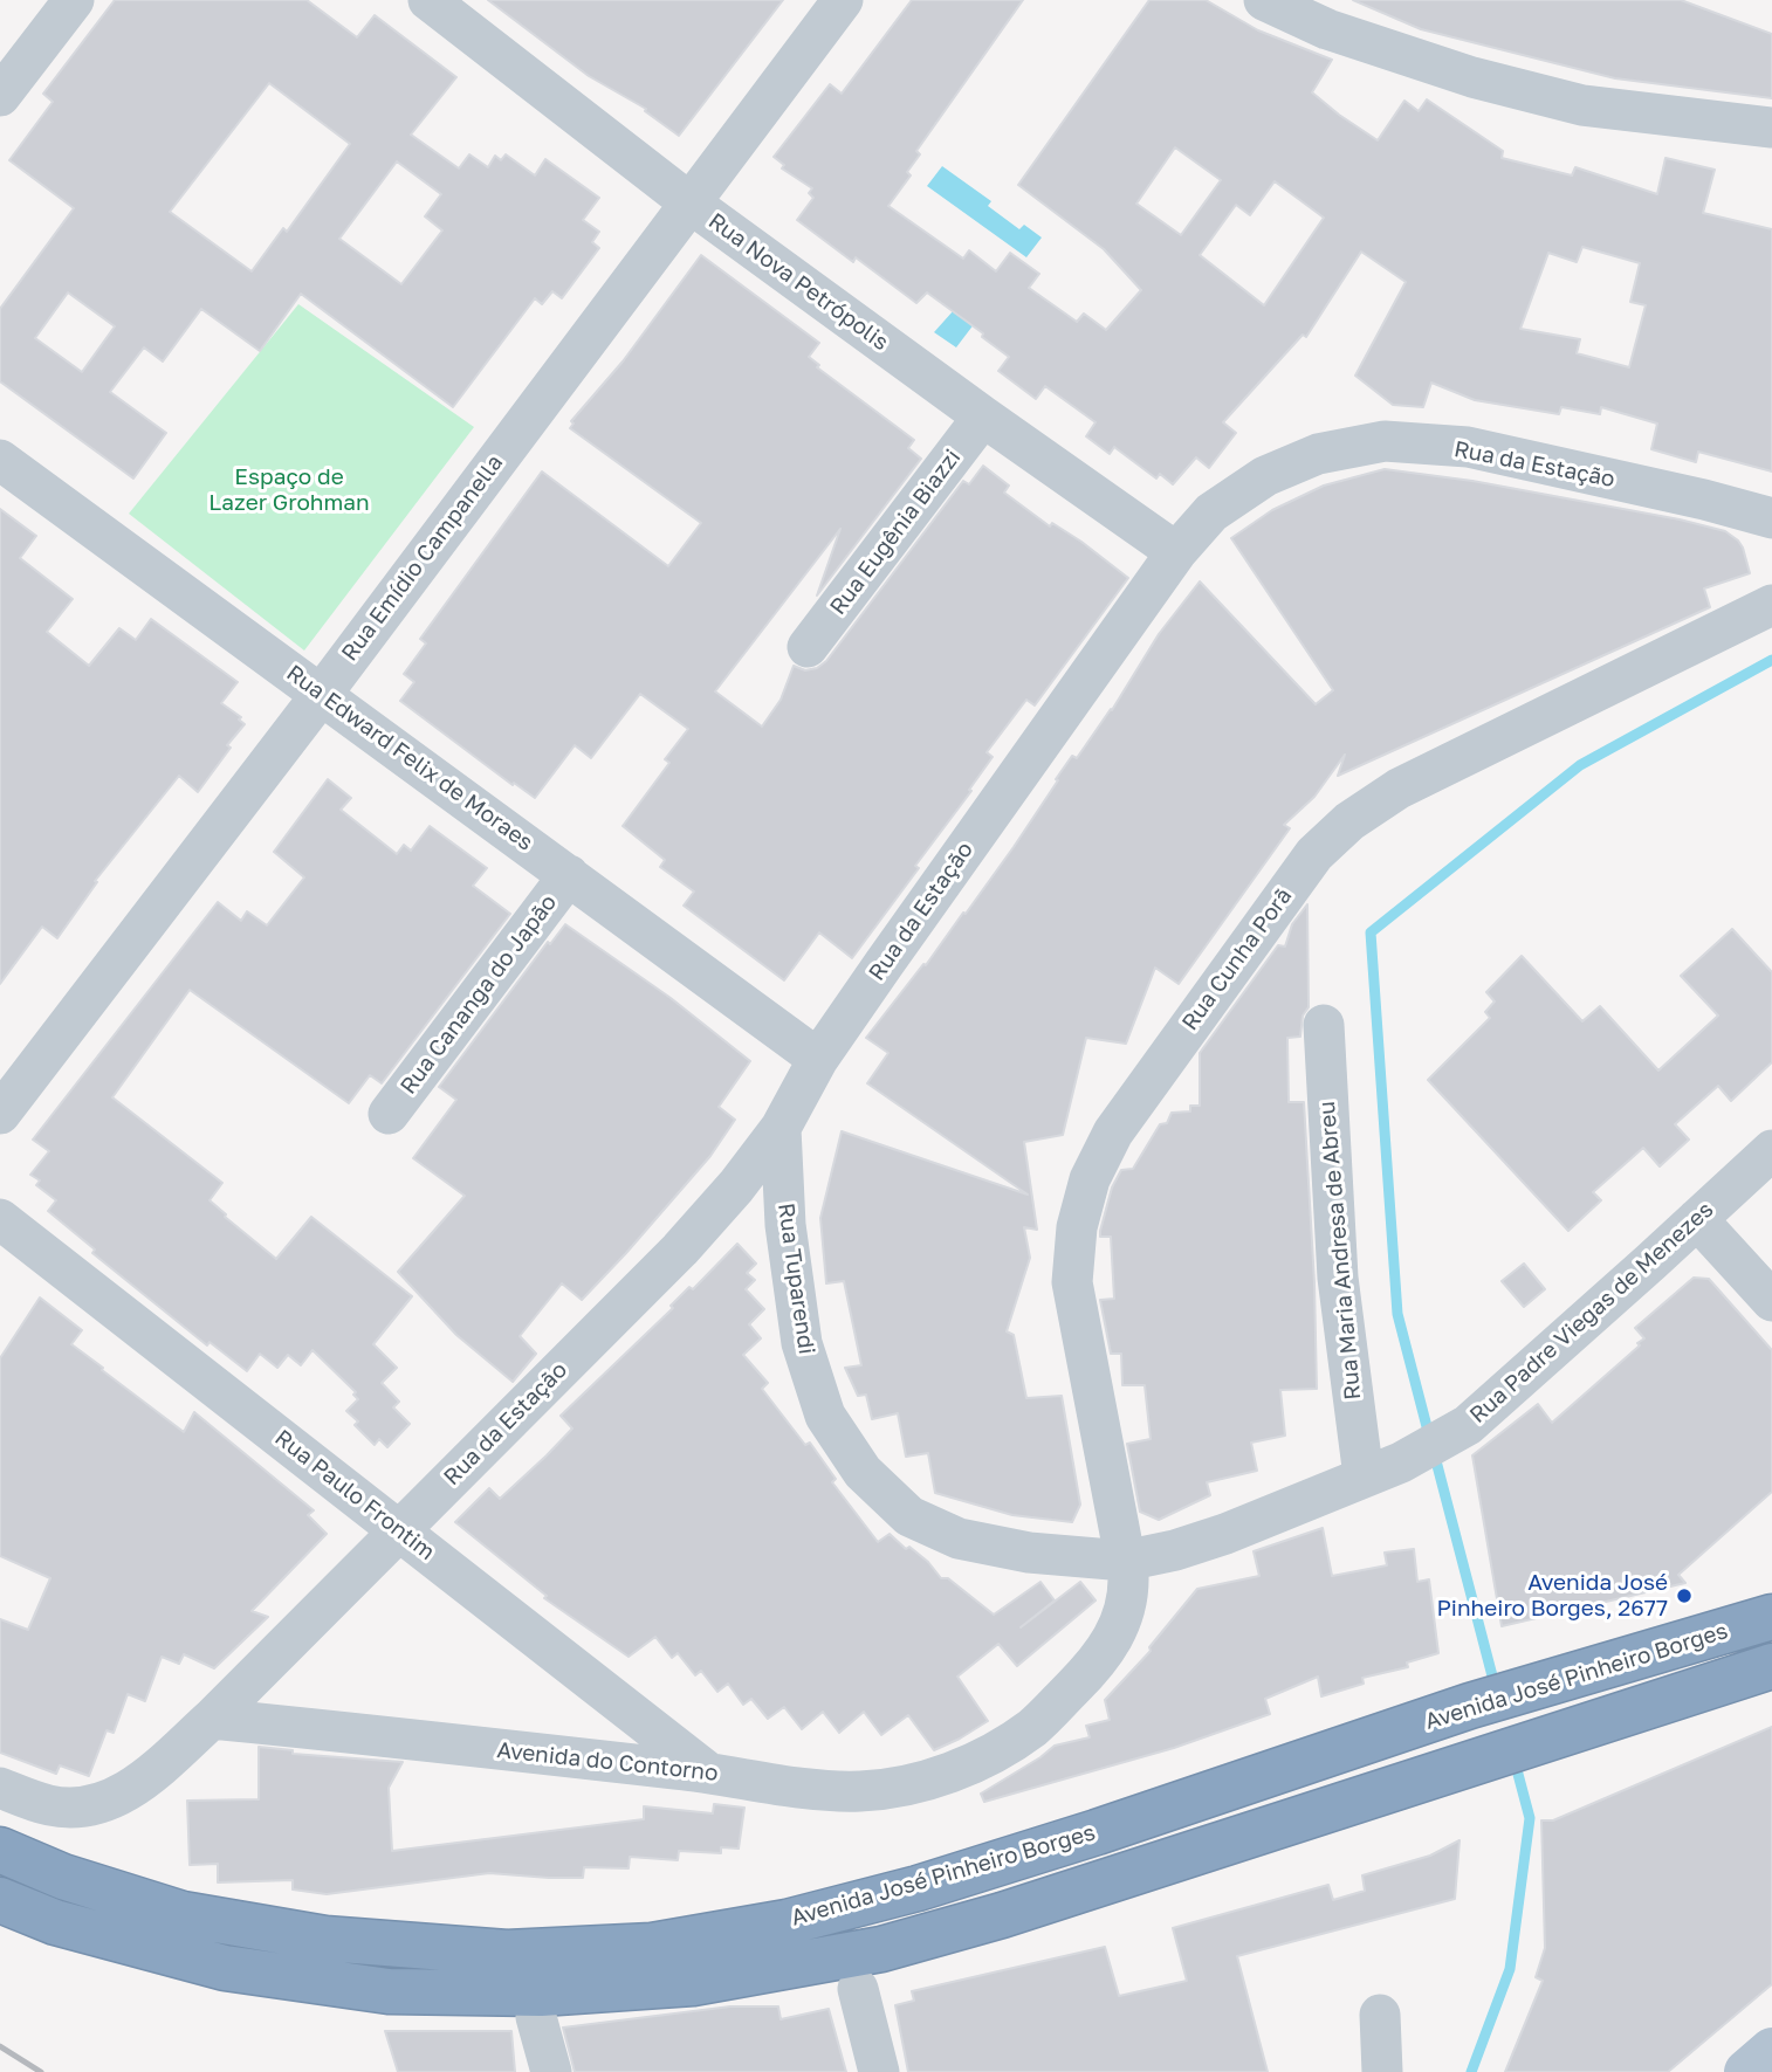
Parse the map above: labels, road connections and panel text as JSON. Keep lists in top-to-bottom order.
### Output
{
  "streets": {
    "highway": ["Avenida José Pinheiro Borges"],
    "street": [
      "Rua Nova Petrópolis",
      "Rua da Estação",
      "Rua Eugênia Biazzi",
      "Rua Emídio Campanella",
      "Rua Edward Felix de Moraes",
      "Rua Cunha Porã",
      "Rua Cananga do Japão",
      "Rua Maria Andresa de Abreu",
      "Rua Tuparendi",
      "Rua Padre Viegas de Menezes",
      "Rua Paulo Frontim",
      "Avenida do Contorno"
    ]
  },
  "crossings": [
    ["Rua Nova Petrópolis", "Rua da Estação"],
    ["Rua Nova Petrópolis", "Rua Eugênia Biazzi"],
    ["Rua Nova Petrópolis", "Rua Emídio Campanella"],
    ["Rua da Estação", "Rua Edward Felix de Moraes"],
    ["Rua da Estação", "Rua Tuparendi"],
    ["Rua da Estação", "Rua Paulo Frontim"],
    ["Rua da Estação", "Avenida do Contorno"],
    ["Rua Emídio Campanella", "Rua Edward Felix de Moraes"],
    ["Rua Edward Felix de Moraes", "Rua Cananga do Japão"],
    ["Rua Cunha Porã", "Rua Tuparendi"],
    ["Rua Cunha Porã", "Rua Padre Viegas de Menezes"],
    ["Rua Cunha Porã", "Avenida do Contorno"],
    ["Rua Maria Andresa de Abreu", "Rua Padre Viegas de Menezes"],
    ["Rua Tuparendi", "Rua Padre Viegas de Menezes"],
    ["Rua Tuparendi", "Avenida do Contorno"],
    ["Rua Padre Viegas de Menezes", "Avenida do Contorno"],
    ["Rua Paulo Frontim", "Avenida do Contorno"]
  ],
  "parks": ["Espaço de Lazer Grohman"],
  "places": ["Avenida José Pinheiro Borges, 2677"]
}
